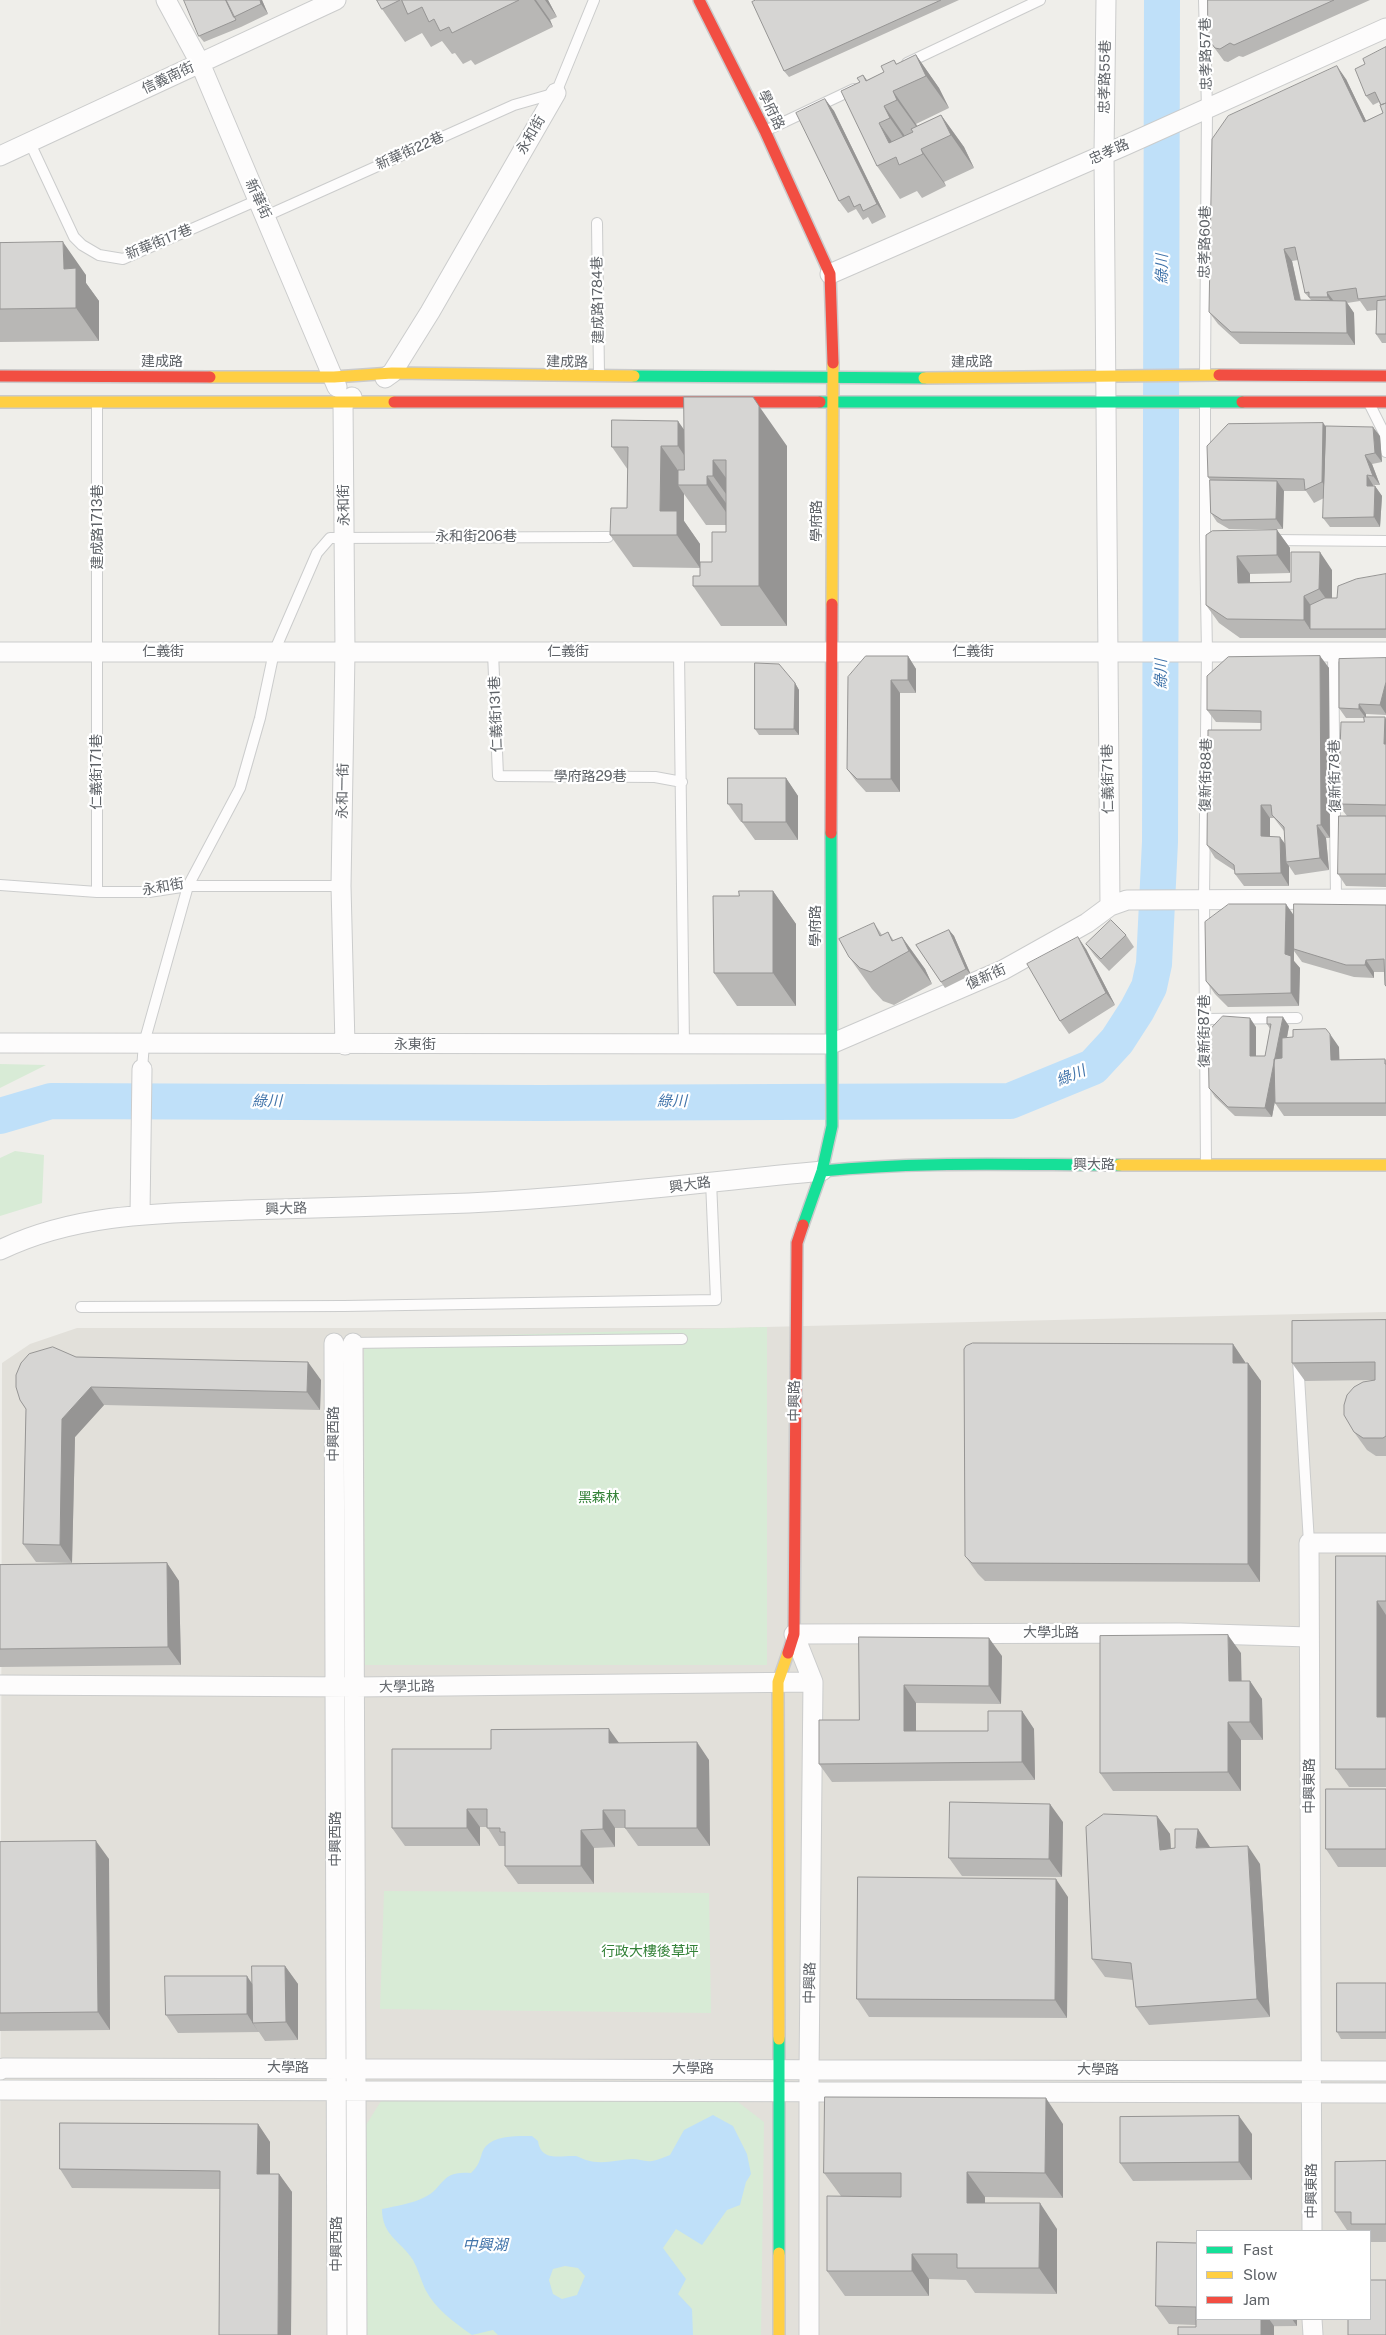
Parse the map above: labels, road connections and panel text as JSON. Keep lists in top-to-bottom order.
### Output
{
  "streets": {
    "street": [
      "忠孝路55巷",
      "信義南街",
      "學府路",
      "永和街",
      "忠孝路",
      "新華街",
      "建成路",
      "仁義街",
      "仁義街71巷",
      "永和一街",
      "復新街",
      "永東街",
      "興大路",
      "中興路",
      "中興西路",
      "大學北路",
      "中興東路",
      "大學路"
    ],
    "lane": [
      "忠孝路57巷",
      "新華街22巷",
      "新華街17巷",
      "忠孝路60巷",
      "建成路1784巷",
      "建成路1713巷",
      "永和街206巷",
      "仁義街131巷",
      "仁義街171巷",
      "復新街88巷",
      "復新街78巷",
      "學府路29巷",
      "復新街87巷"
    ]
  },
  "crossings": [
    ["忠孝路57巷", "忠孝路"],
    ["忠孝路57巷", "忠孝路60巷"],
    ["忠孝路55巷", "忠孝路"],
    ["信義南街", "新華街"],
    ["信義南街", "新華街17巷"],
    ["學府路", "忠孝路"],
    ["學府路", "建成路"],
    ["學府路", "仁義街"],
    ["學府路", "復新街"],
    ["學府路", "永東街"],
    ["學府路", "興大路"],
    ["學府路", "中興路"],
    ["永和街", "新華街22巷"],
    ["永和街", "新華街"],
    ["永和街", "建成路"],
    ["永和街", "永和街206巷"],
    ["永和街", "仁義街"],
    ["永和街", "仁義街171巷"],
    ["永和街", "永和一街"],
    ["新華街22巷", "新華街"],
    ["新華街22巷", "新華街17巷"],
    ["忠孝路", "忠孝路60巷"],
    ["新華街", "新華街17巷"],
    ["新華街", "建成路"],
    ["忠孝路60巷", "建成路"],
    ["忠孝路60巷", "復新街88巷"],
    ["建成路1784巷", "建成路"],
    ["建成路1713巷", "仁義街"],
    ["建成路1713巷", "仁義街171巷"],
    ["永和街206巷", "永和一街"],
    ["仁義街", "仁義街131巷"],
    ["仁義街", "仁義街171巷"],
    ["仁義街", "復新街88巷"],
    ["仁義街", "仁義街71巷"],
    ["仁義街", "永和一街"],
    ["仁義街131巷", "學府路29巷"],
    ["復新街88巷", "復新街"],
    ["復新街88巷", "復新街87巷"],
    ["仁義街71巷", "復新街"],
    ["永和一街", "永東街"],
    ["復新街", "復新街87巷"],
    ["復新街", "永東街"],
    ["復新街87巷", "興大路"],
    ["興大路", "中興路"],
    ["中興路", "大學北路"],
    ["中興路", "大學路"],
    ["中興西路", "大學北路"],
    ["中興西路", "大學路"],
    ["大學北路", "中興東路"],
    ["中興東路", "大學路"]
  ],
  "water": ["綠川", "中興湖"],
  "parks": ["黑森林", "行政大樓後草坪"],
  "legend": ["Fast", "Slow", "Jam"]
}
